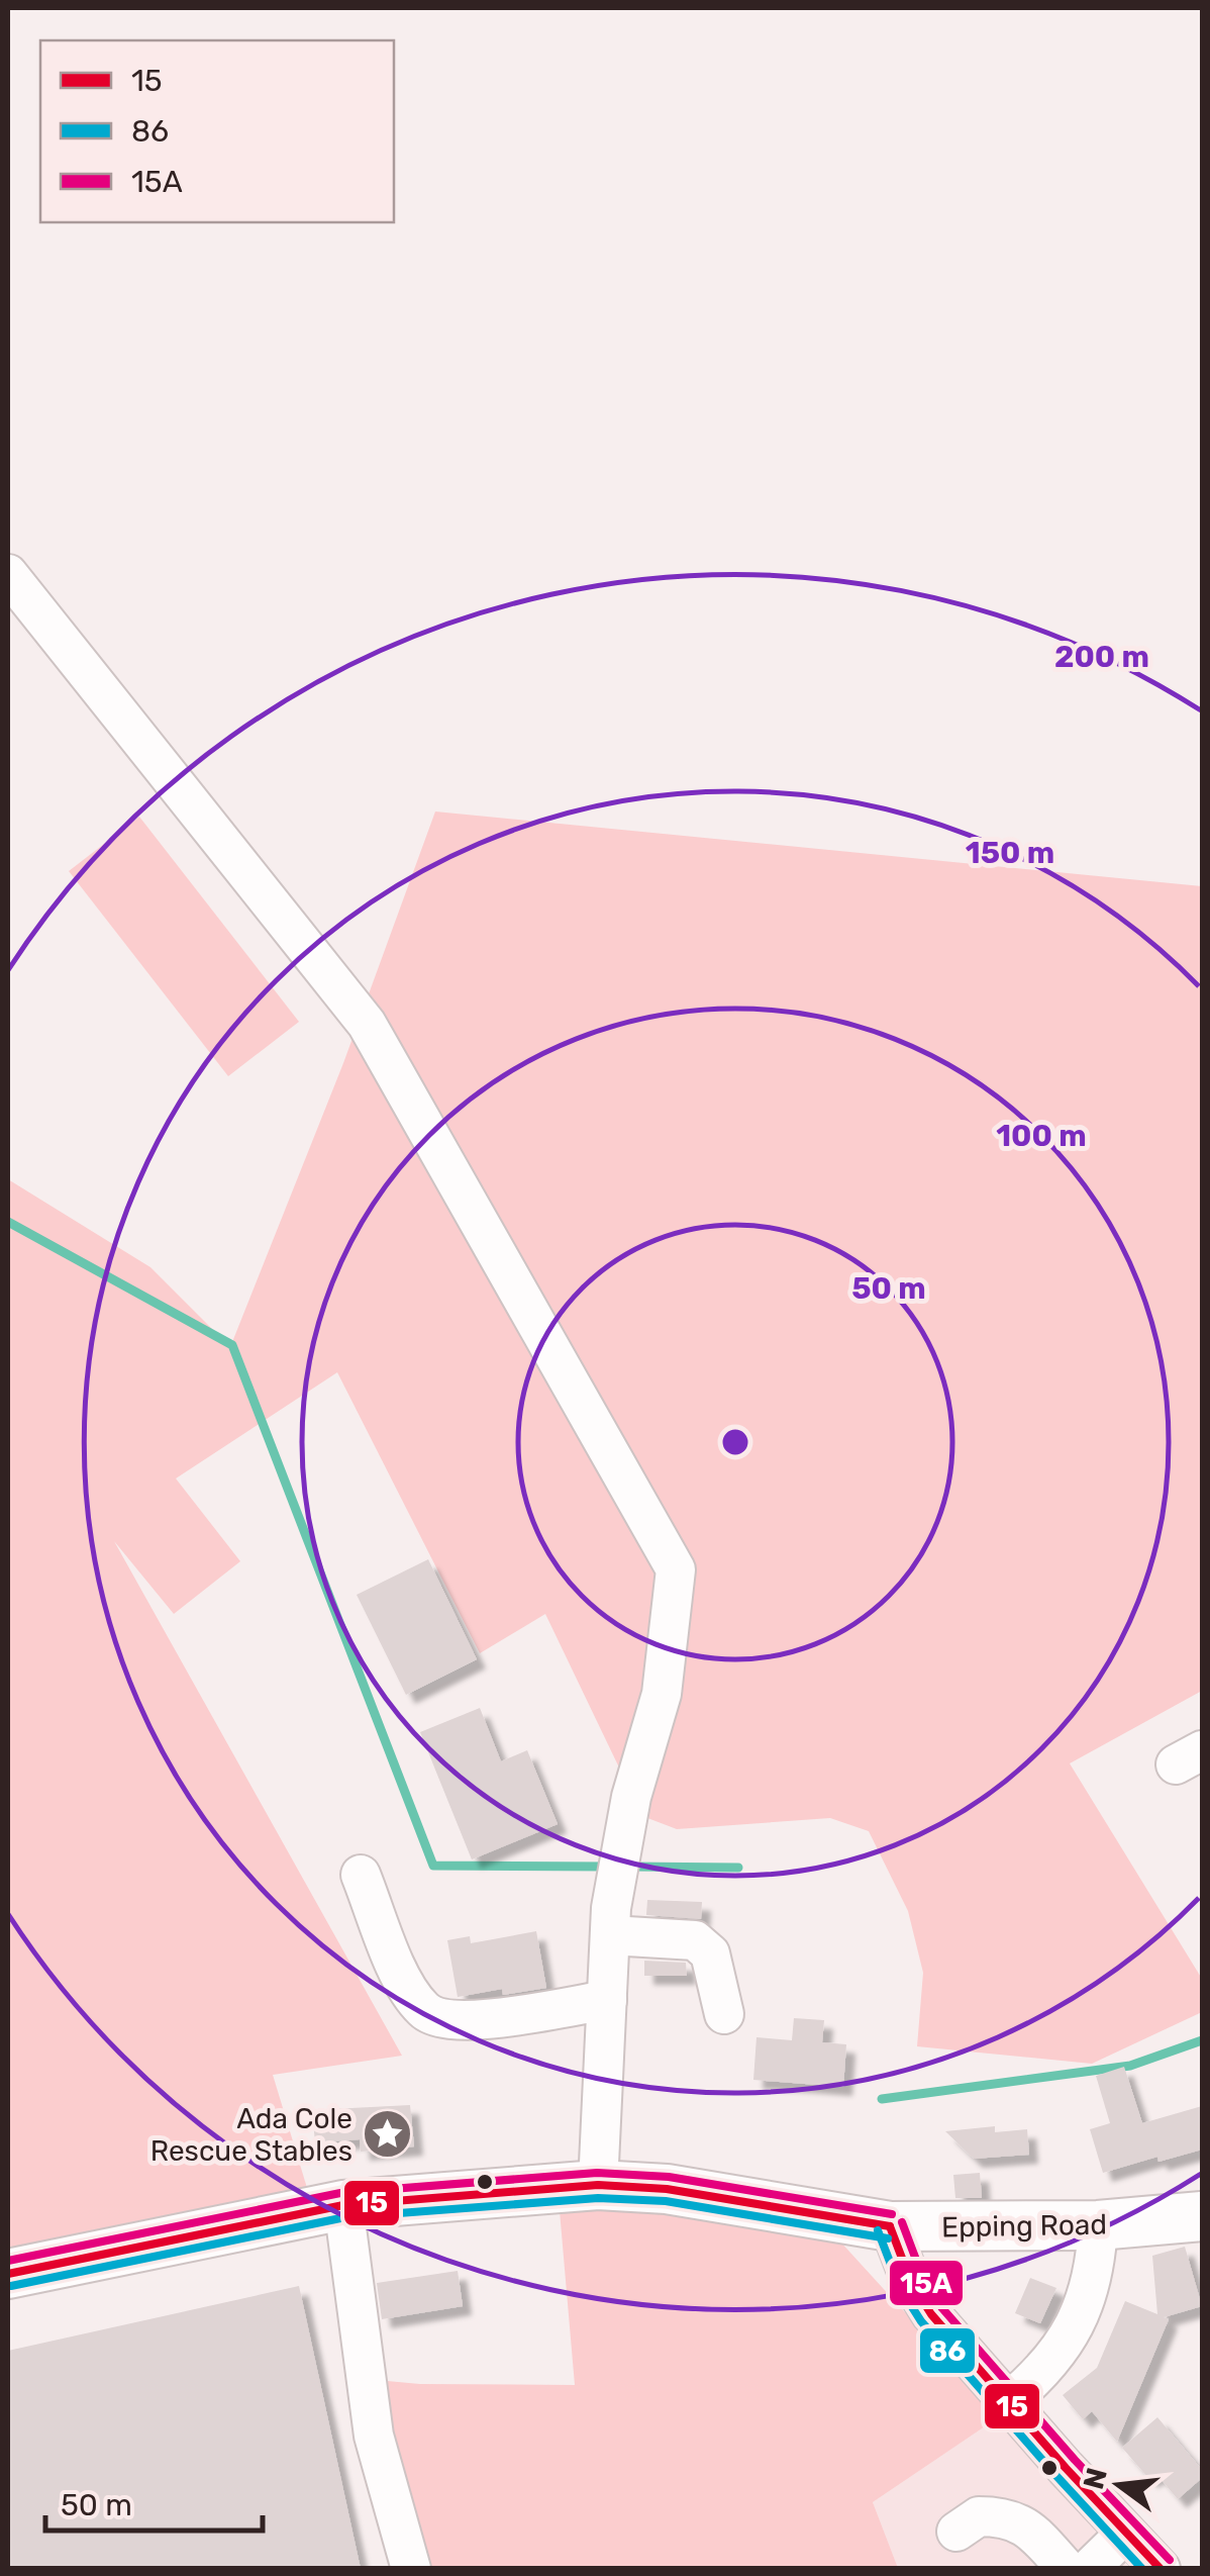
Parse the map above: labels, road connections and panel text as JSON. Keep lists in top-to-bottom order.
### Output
{
  "streets": {
    "main road": ["Epping Road"]
  },
  "places": {
    "place": ["Ada Cole Rescue Stables"]
  },
  "lines": ["transit line 15A", "transit line 15", "transit line 86"],
  "legend": ["15", "86", "15A"],
  "scale_bar": "50 m",
  "north": "left",
  "rings": [
    "200 m",
    "150 m",
    "100 m",
    "50 m"
  ]
}
